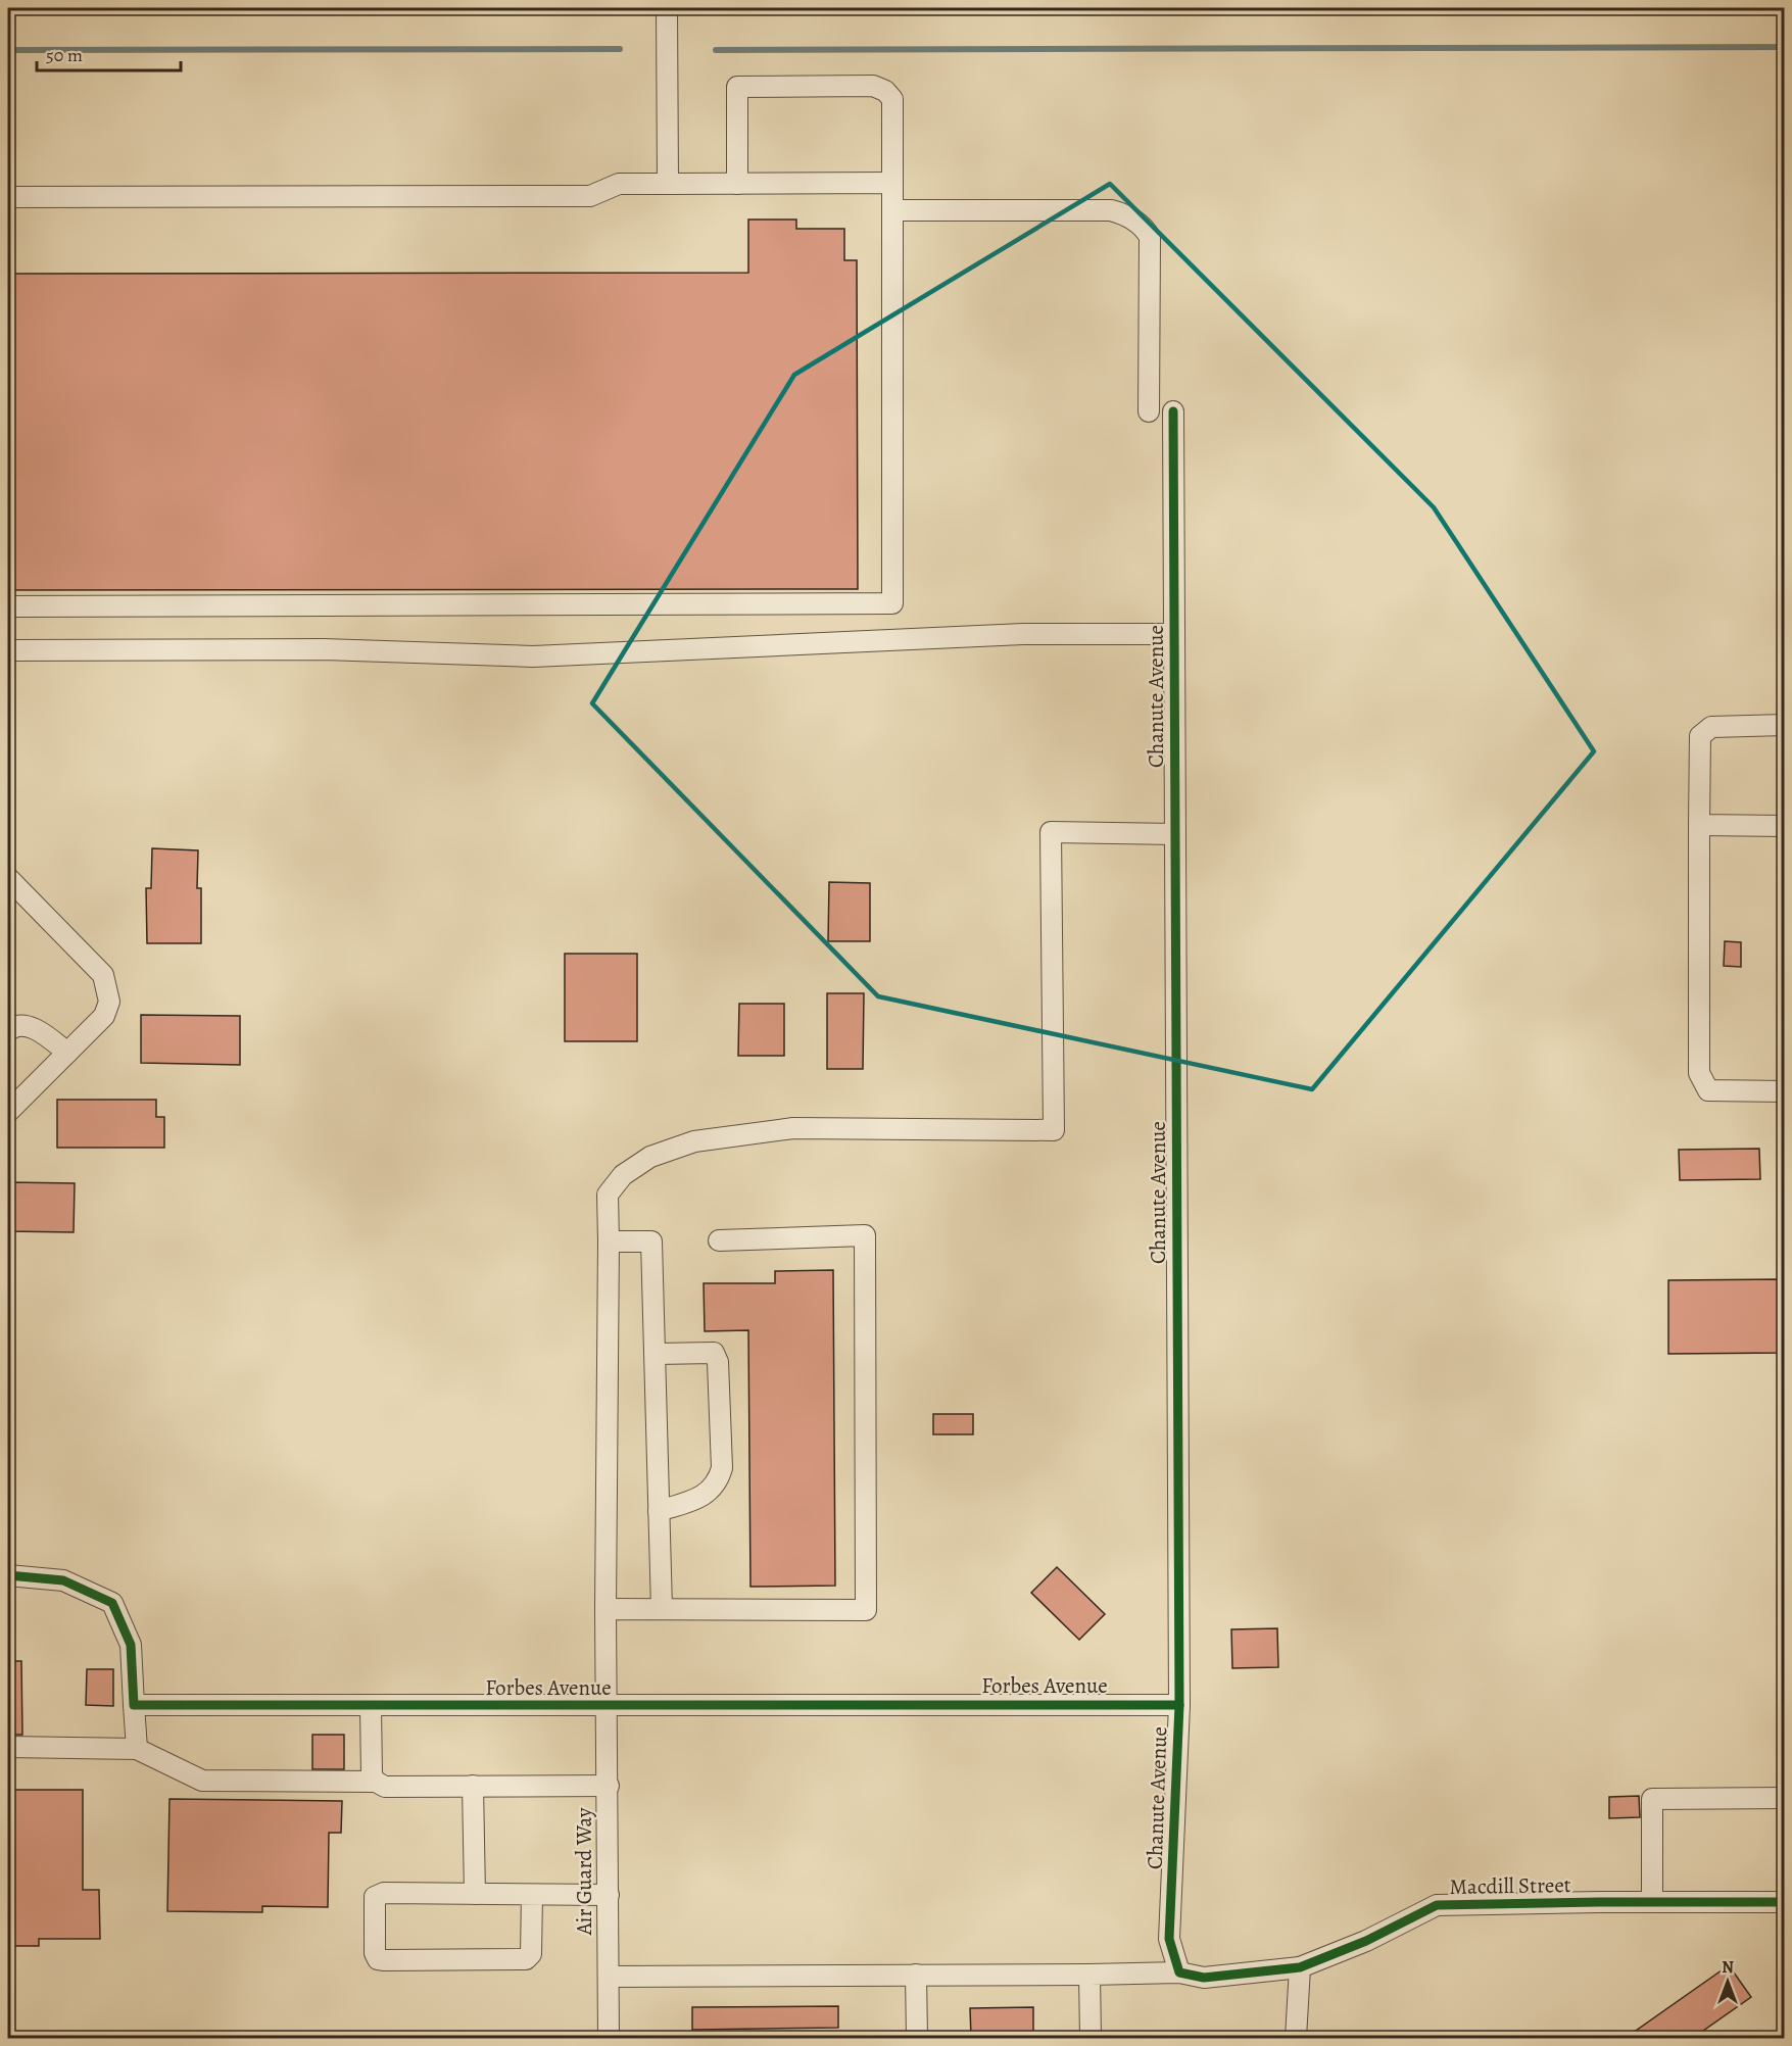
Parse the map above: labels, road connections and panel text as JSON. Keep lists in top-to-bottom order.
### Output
{
  "streets": {
    "street": [
      "Chanute Avenue",
      "Forbes Avenue",
      "Air Guard Way",
      "Macdill Street"
    ]
  },
  "crossings": [
    ["Chanute Avenue", "Forbes Avenue"],
    ["Chanute Avenue", "Air Guard Way"],
    ["Chanute Avenue", "Macdill Street"],
    ["Forbes Avenue", "Air Guard Way"],
    ["Air Guard Way", "Macdill Street"]
  ],
  "scale_bar": "50 m",
  "north": "top"
}
